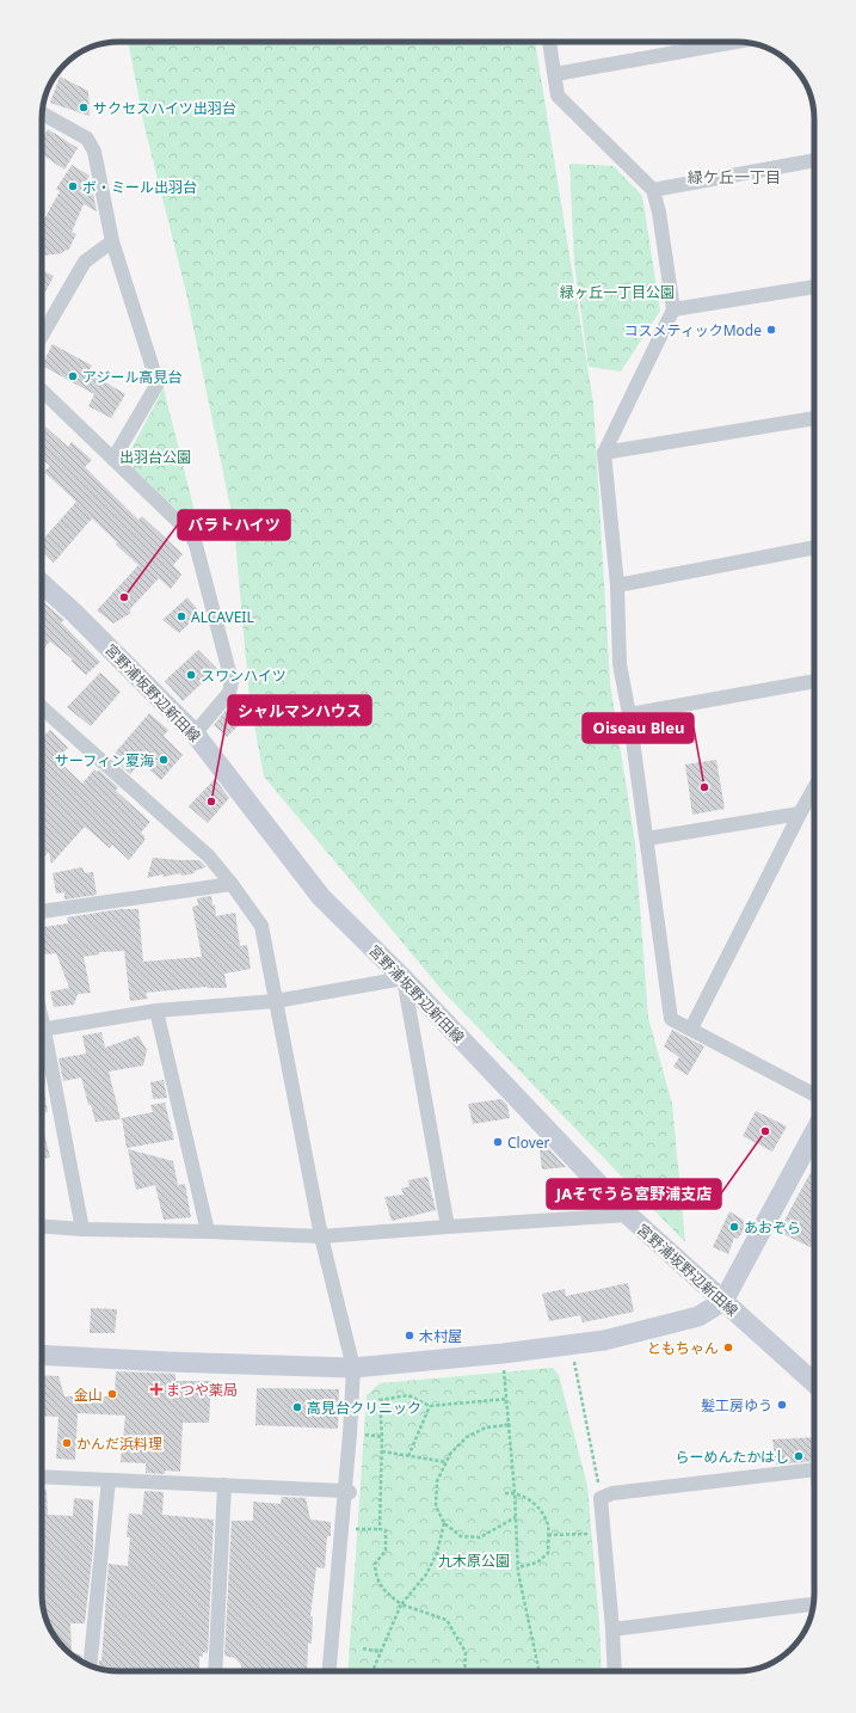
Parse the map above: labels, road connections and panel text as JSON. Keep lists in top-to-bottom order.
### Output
{
  "streets": {
    "main road": ["宮野浦坂野辺新田線"]
  },
  "districts": ["緑ケ丘一丁目"],
  "parks": ["緑ヶ丘一丁目公園", "出羽台公園", "九木原公園"],
  "places": {
    "other": [
      "サクセスハイツ出羽台",
      "ボ・ミール出羽台",
      "コスメティックMode",
      "アジール高見台",
      "バラトハイツ",
      "ALCAVEIL",
      "スワンハイツ",
      "サーフィン夏海",
      "Oiseau Bleu",
      "シャルマンハウス",
      "JAそでうら宮野浦支店",
      "Clover",
      "あおぞら",
      "木村屋",
      "ともちゃん",
      "金山",
      "髪工房ゆう",
      "高見台クリニック",
      "かんだ浜料理",
      "らーめんたかはし"
    ],
    "health": ["まつや薬局"]
  }
}
